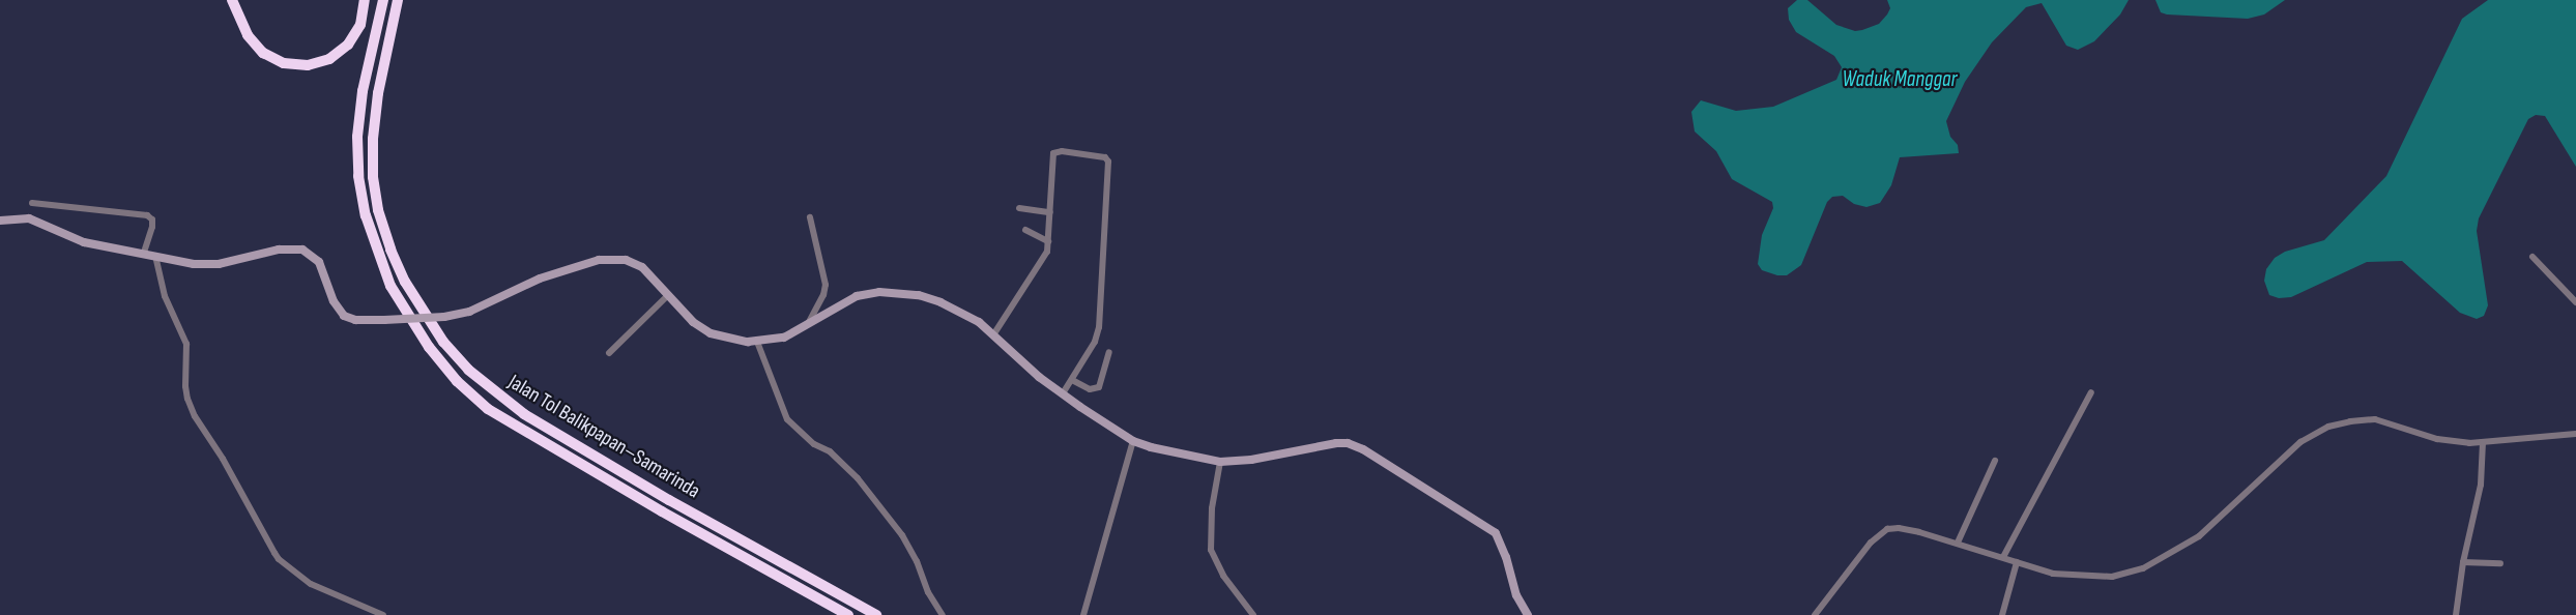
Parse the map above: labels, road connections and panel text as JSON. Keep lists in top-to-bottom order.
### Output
{
  "streets": {
    "highway": ["Jalan Tol Balikpapan–Samarinda"]
  },
  "water": ["Waduk Manggar"]
}
